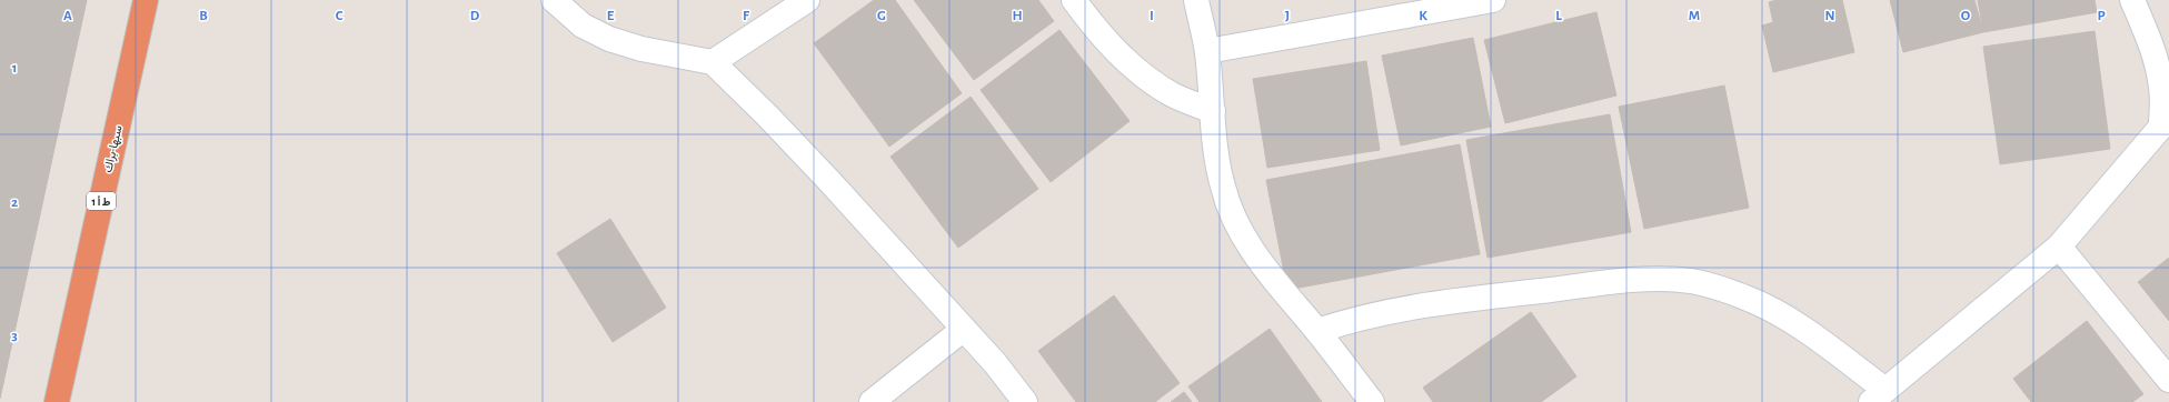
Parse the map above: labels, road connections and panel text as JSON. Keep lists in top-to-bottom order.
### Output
{
  "streets": {
    "highway": ["سبها-براك", "ط أ 1"]
  },
  "grid": {
    "columns": [
      "A",
      "B",
      "C",
      "D",
      "E",
      "F",
      "G",
      "H",
      "I",
      "J",
      "K",
      "L",
      "M",
      "N",
      "O",
      "P"
    ],
    "rows": ["1", "2", "3"]
  }
}
